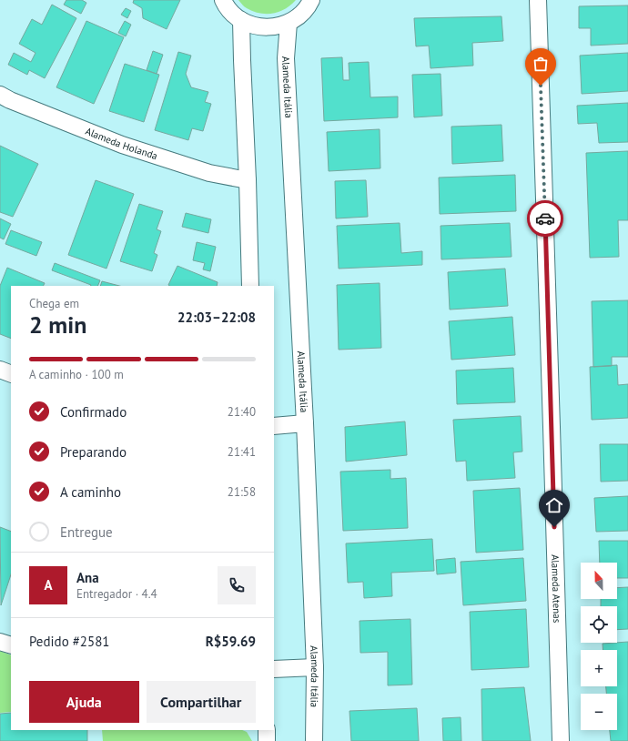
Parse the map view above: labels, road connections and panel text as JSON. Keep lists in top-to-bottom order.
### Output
{
  "streets": {
    "street": ["Alameda Itália", "Alameda Holanda", "Alameda Atenas"]
  },
  "north": "top",
  "page": {
    "heading": ["2 min", "Chega em", "22:03–22:08"],
    "panel": [
      "Ana",
      "Entregador · 4.4",
      "Pedido #2581",
      "R$59.69"
    ],
    "bar": "A caminho · 100 m",
    "list": [
      ["Confirmado", "21:40"],
      ["Preparando", "21:41"],
      ["A caminho", "21:58"],
      "Entregue"
    ],
    "map_buttons": ["+", "−"],
    "round": "A",
    "buttons": ["Ajuda", "Compartilhar"]
  }
}
